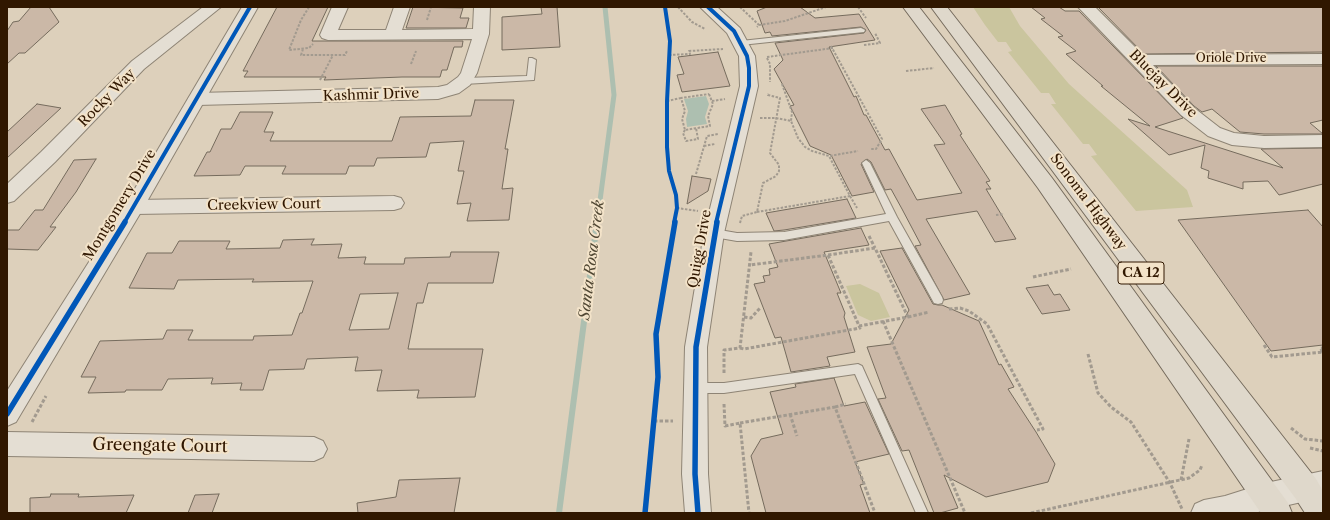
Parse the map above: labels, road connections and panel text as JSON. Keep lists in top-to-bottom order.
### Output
{
  "streets": {
    "main road": ["Sonoma Highway", "CA 12"],
    "street": [
      "Oriole Drive",
      "Bluejay Drive",
      "Kashmir Drive",
      "Rocky Way",
      "Montgomery Drive",
      "Creekview Court",
      "Quigg Drive",
      "Greengate Court"
    ]
  },
  "crossings": [
    ["Oriole Drive", "Bluejay Drive"],
    ["Kashmir Drive", "Montgomery Drive"],
    ["Montgomery Drive", "Creekview Court"]
  ],
  "water": ["Santa Rosa Creek"]
}
